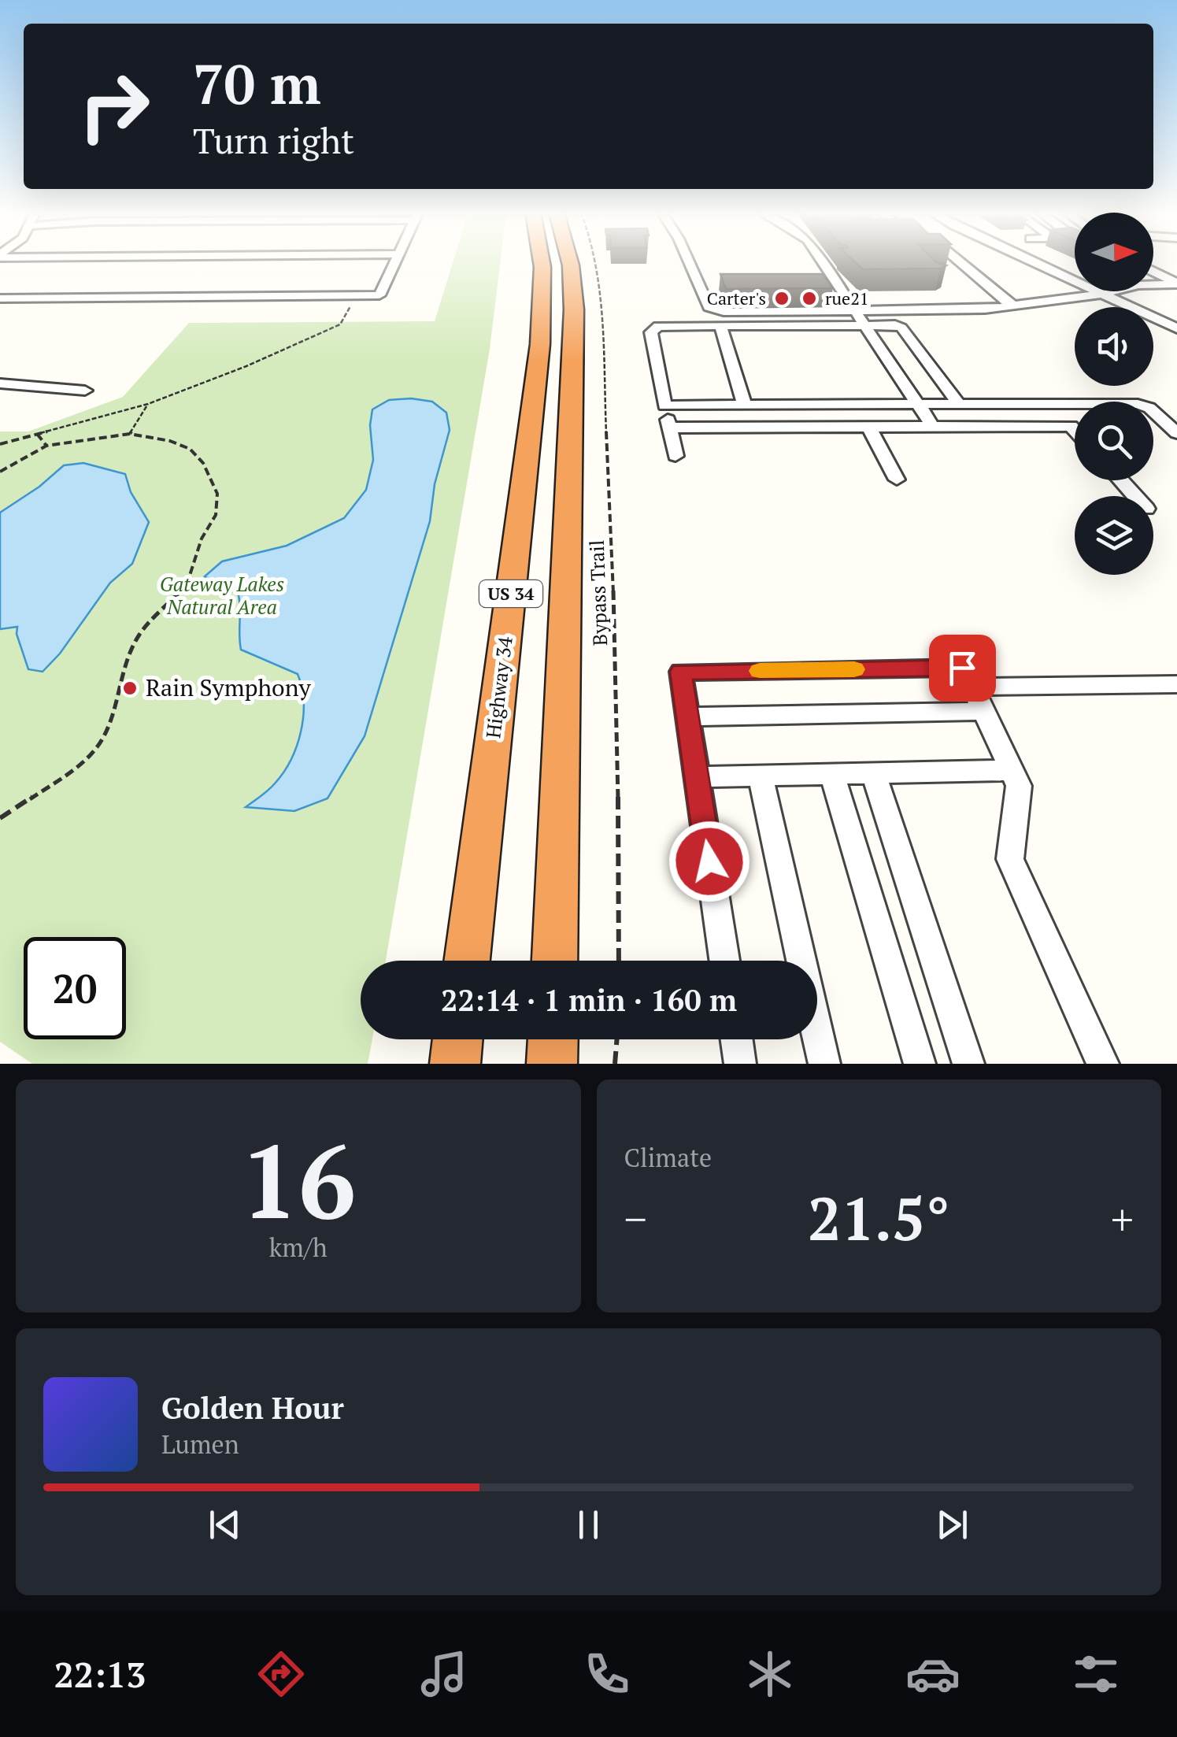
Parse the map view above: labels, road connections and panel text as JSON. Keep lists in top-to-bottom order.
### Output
{
  "streets": {
    "highway": ["US 34", "Highway 34"],
    "path": ["Bypass Trail"]
  },
  "parks": ["Gateway Lakes Natural Area"],
  "places": ["Carter's", "rue21", "Rain Symphony"],
  "north": "right",
  "page": {
    "turn": ["70 m", "Turn right"],
    "limit": "20",
    "trip": "22:14 · 1 min · 160 m",
    "tile": [
      ["16", "km/h"],
      "Climate"
    ],
    "heat": ["−", "21.5°", "+"],
    "song": ["Golden Hour", "Lumen"],
    "tabs": "22:13"
  }
}
